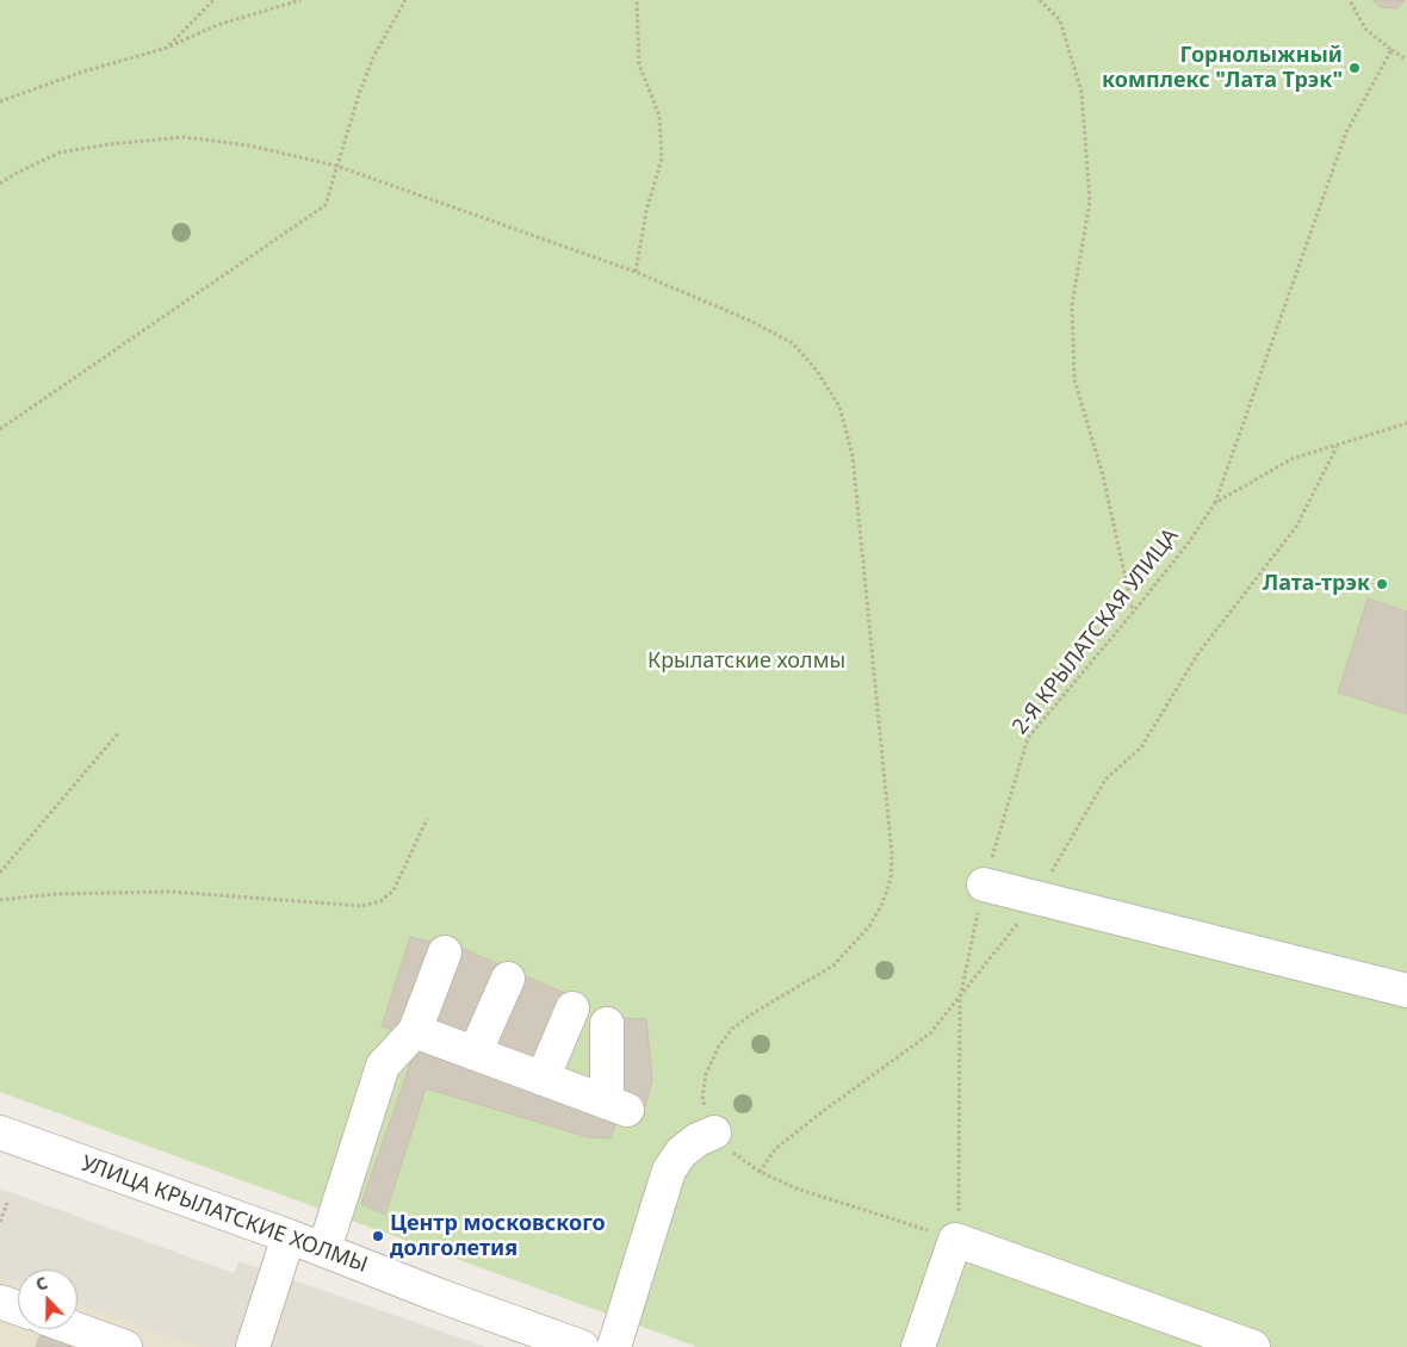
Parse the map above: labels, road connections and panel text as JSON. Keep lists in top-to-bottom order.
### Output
{
  "streets": {
    "street": ["УЛИЦА КРЫЛАТСКИЕ ХОЛМЫ"],
    "path": ["2-Я КРЫЛАТСКАЯ УЛИЦА"]
  },
  "parks": ["Крылатские холмы"],
  "places": ["Горнолыжный комплекс \"Лата Трэк\"", "Лата-трэк", "Центр московского долголетия"],
  "north": "top"
}
